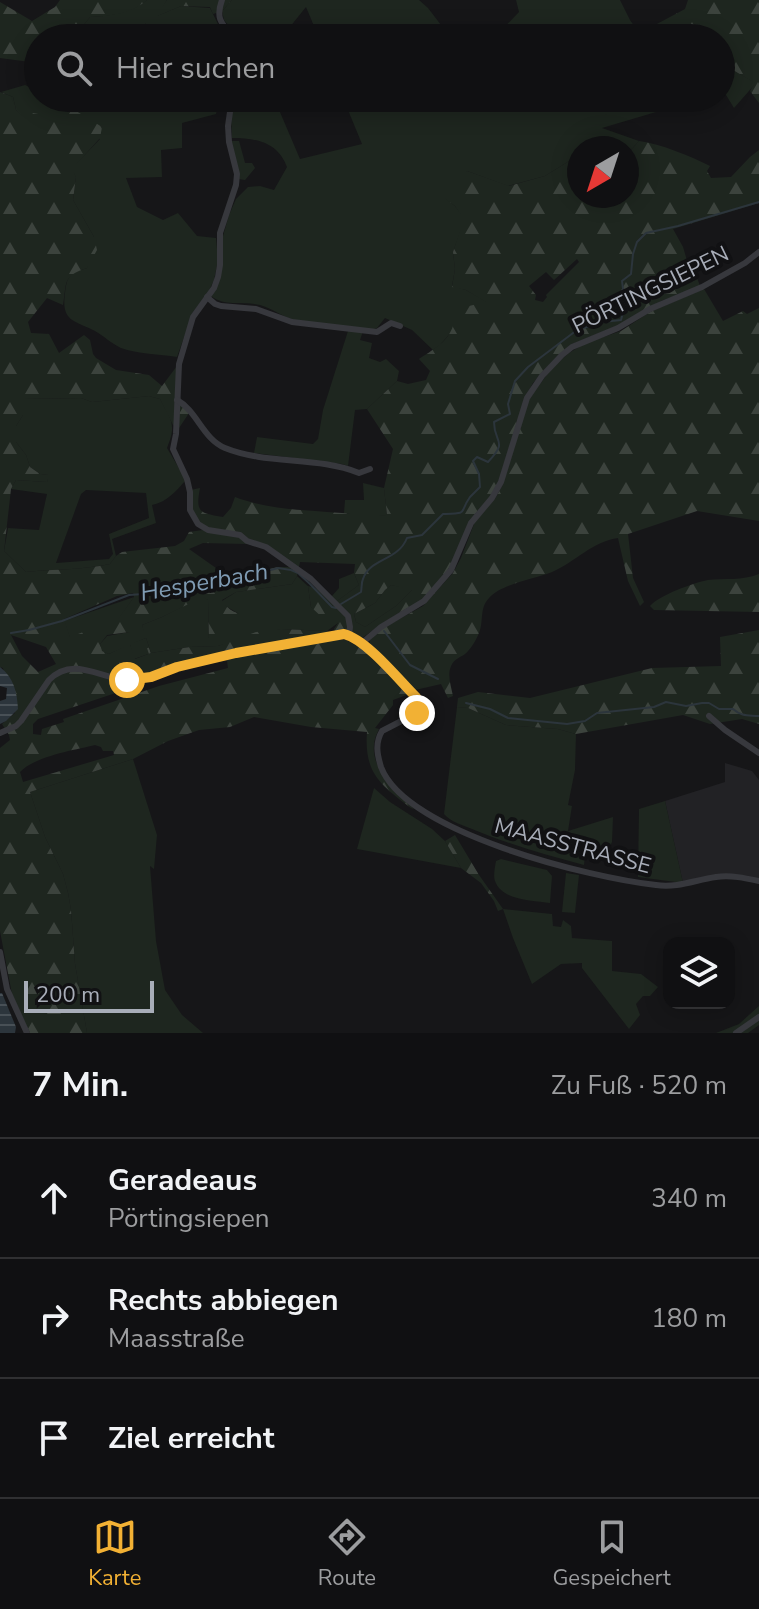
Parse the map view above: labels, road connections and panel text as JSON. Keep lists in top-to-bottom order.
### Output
{
  "streets": {
    "street": ["PÖRTINGSIEPEN", "MAASSTRASSE"]
  },
  "crossings": [
    ["PÖRTINGSIEPEN", "MAASSTRASSE"]
  ],
  "water": ["Hesperbach"],
  "scale_bar": "200 m",
  "north": "bottom left",
  "page": {
    "search": "Hier suchen",
    "scale": "200 m",
    "heading": ["7 Min.", "Zu Fuß · 520 m"],
    "list": [
      ["Geradeaus", "Pörtingsiepen", "340 m"],
      ["Rechts abbiegen", "Maasstraße", "180 m"],
      "Ziel erreicht"
    ],
    "nav": ["Karte", "Route", "Gespeichert"]
  }
}
